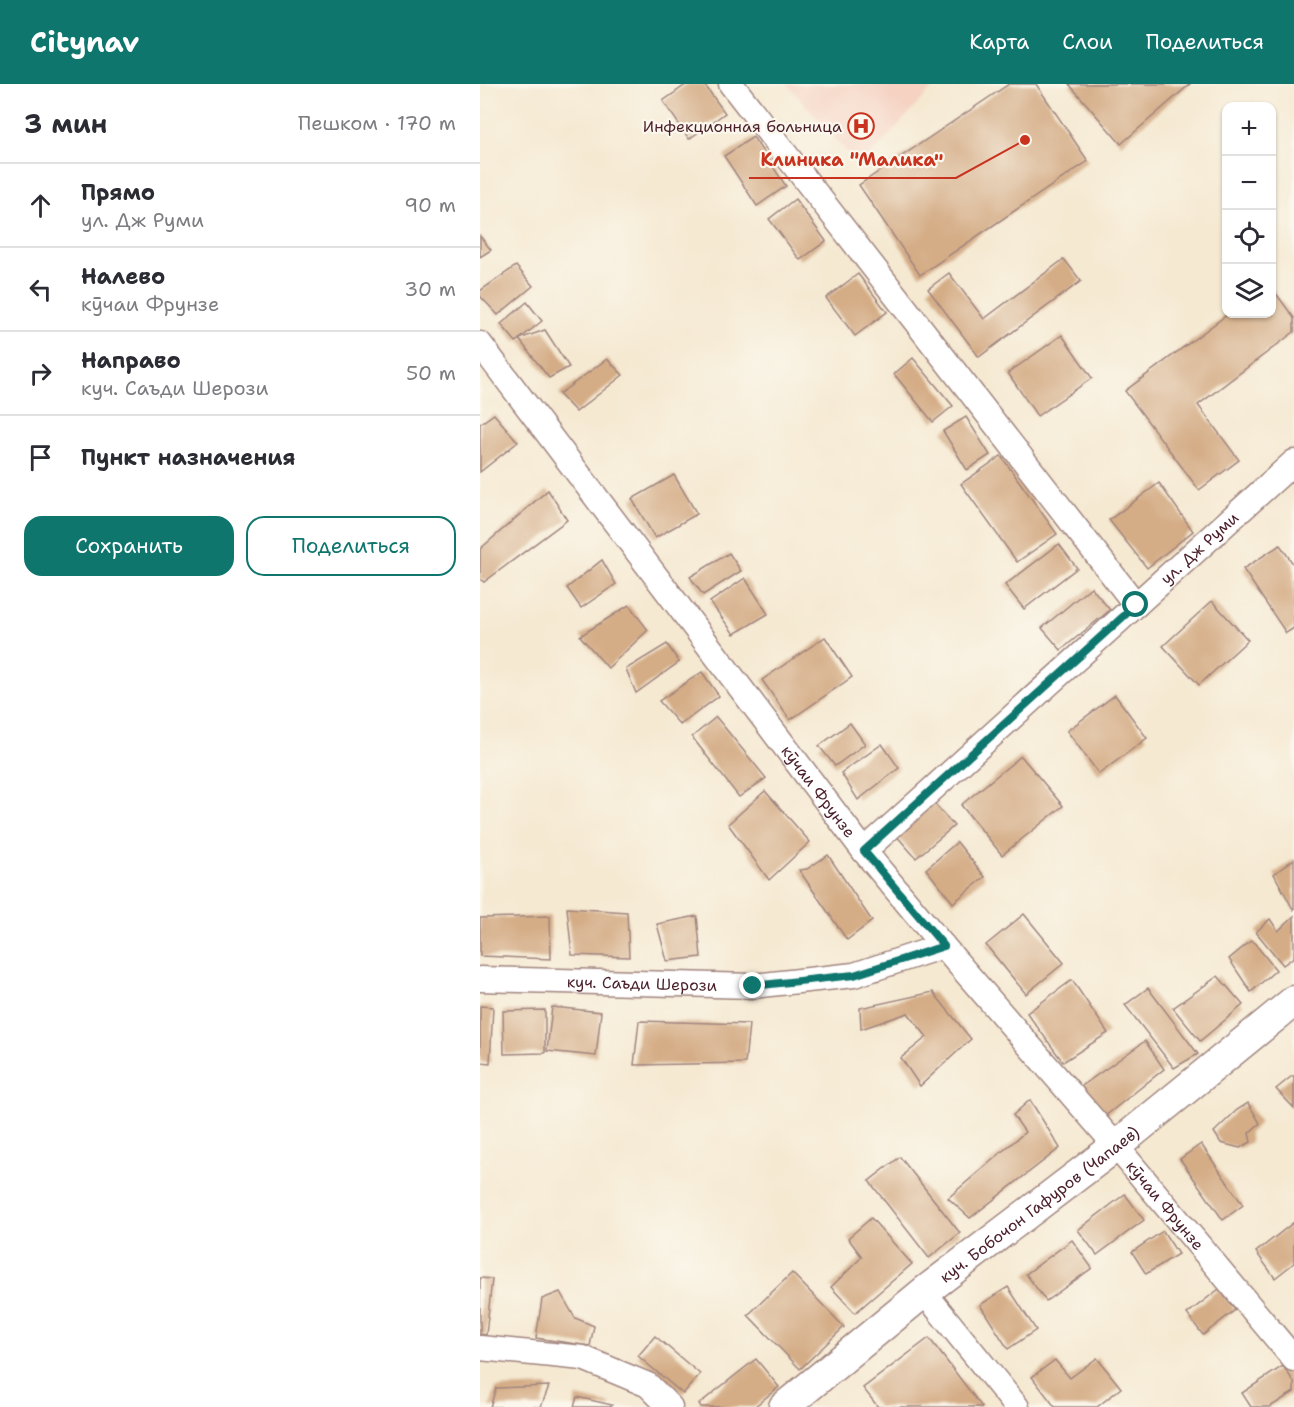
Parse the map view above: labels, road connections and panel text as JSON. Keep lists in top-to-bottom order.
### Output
{
  "streets": {
    "street": [
      "ул. Дж Руми",
      "кӯчаи Фрунзе",
      "куч. Саъди Шерози",
      "куч. Бобочон Гафуров (Чапаев)"
    ]
  },
  "crossings": [
    ["ул. Дж Руми", "кӯчаи Фрунзе"],
    ["кӯчаи Фрунзе", "куч. Саъди Шерози"],
    ["кӯчаи Фрунзе", "куч. Бобочон Гафуров (Чапаев)"]
  ],
  "places": {
    "hospital": ["Инфекционная больница"],
    "other": ["Клиника \"Малика\""]
  },
  "page": {
    "header": "Citynav",
    "nav": ["Карта", "Слои", "Поделиться"],
    "heading": ["3 мин", "Пешком · 170 m"],
    "map_buttons": ["+", "−"],
    "list": [
      ["Прямо", "ул. Дж Руми", "90 m"],
      ["Налево", "кӯчаи Фрунзе", "30 m"],
      ["Направо", "куч. Саъди Шерози", "50 m"],
      "Пункт назначения"
    ],
    "buttons": ["Сохранить", "Поделиться"]
  }
}
